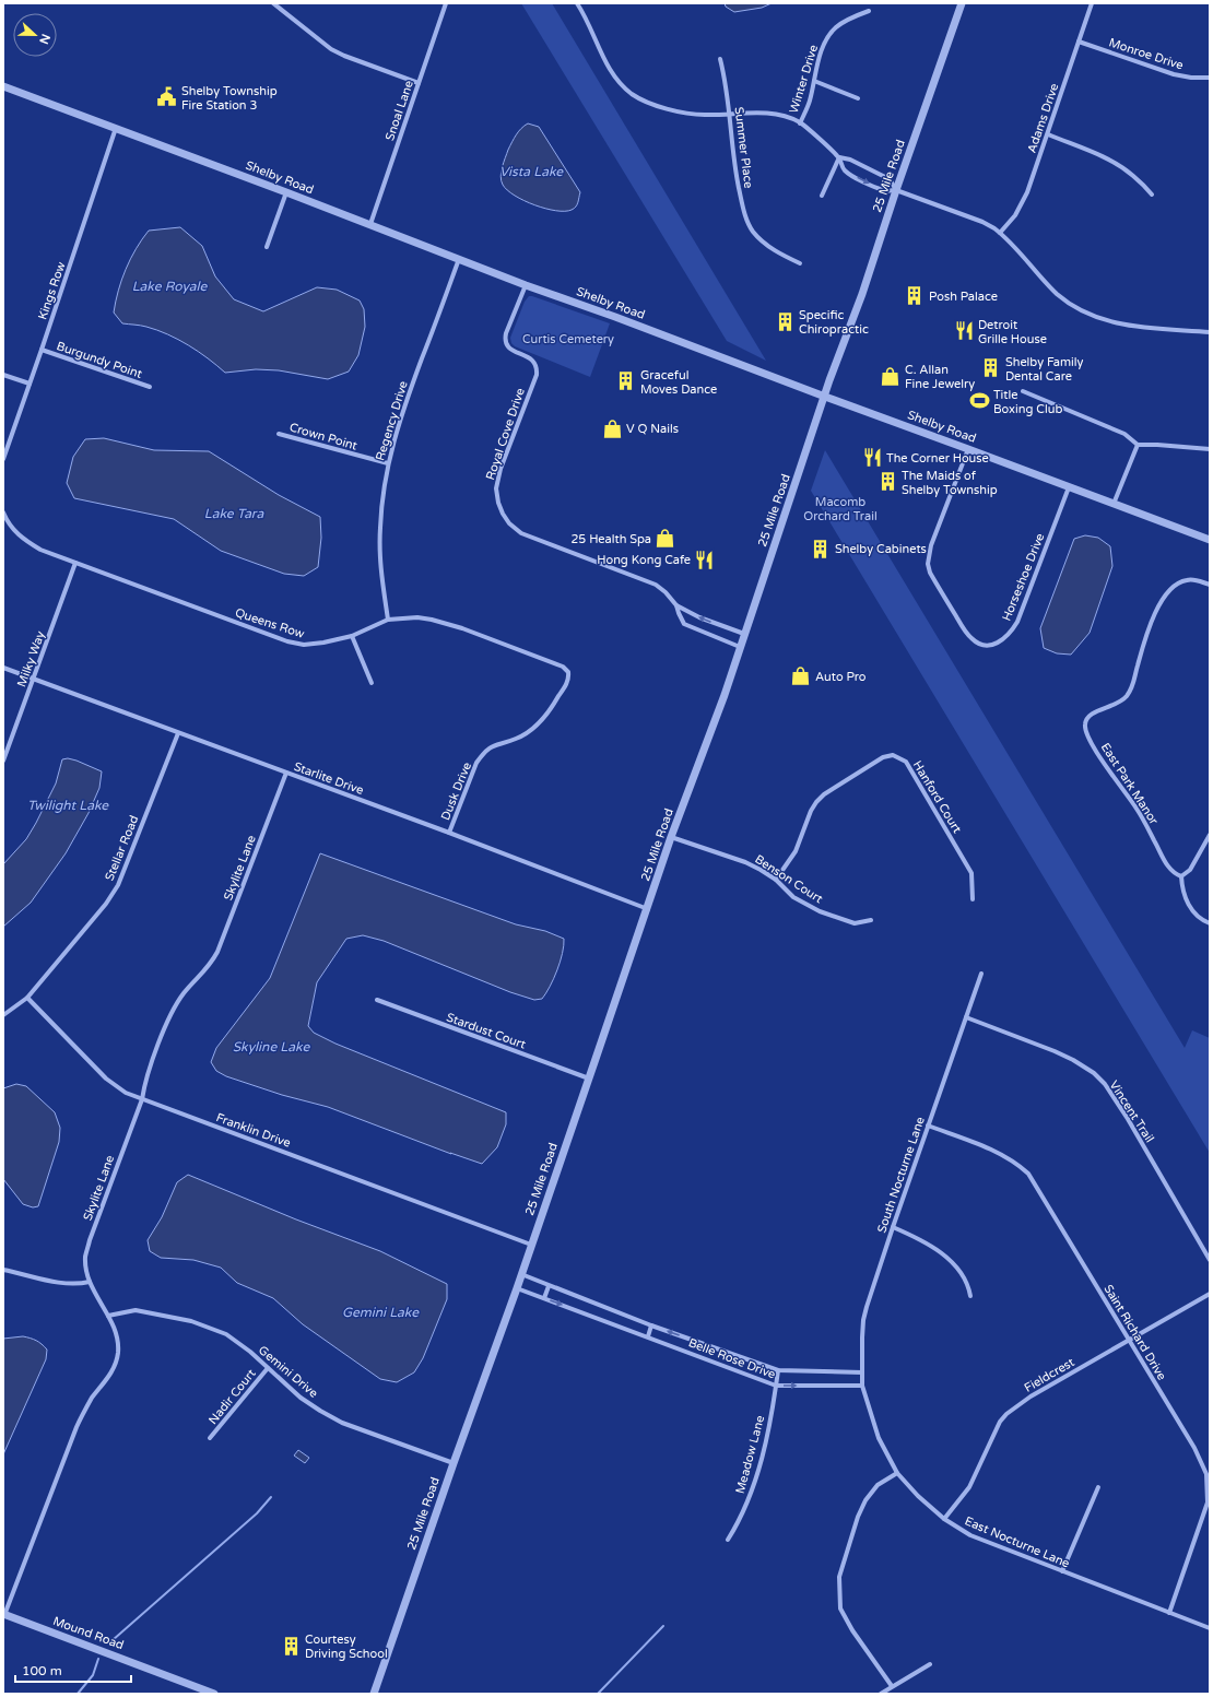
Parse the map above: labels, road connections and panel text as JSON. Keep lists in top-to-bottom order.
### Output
{
  "streets": {
    "street": [
      "Monroe Drive",
      "Winter Drive",
      "Snoal Lane",
      "Adams Drive",
      "Summer Place",
      "25 Mile Road",
      "Shelby Road",
      "Kings Row",
      "Burgundy Point",
      "Regency Drive",
      "Royal Cove Drive",
      "Crown Point",
      "Horseshoe Drive",
      "Queens Row",
      "Milky Way",
      "Starlite Drive",
      "East Park Manor",
      "Dusk Drive",
      "Hanford Court",
      "Stellar Road",
      "Skylite Lane",
      "Benson Court",
      "Stardust Court",
      "Vincent Trail",
      "Franklin Drive",
      "South Nocturne Lane",
      "Saint Richard Drive",
      "Belle Rose Drive",
      "Gemini Drive",
      "Fieldcrest",
      "Nadir Court",
      "Meadow Lane",
      "East Nocturne Lane",
      "Mound Road"
    ]
  },
  "crossings": [
    ["Monroe Drive", "Adams Drive"],
    ["Snoal Lane", "Shelby Road"],
    ["25 Mile Road", "Shelby Road"],
    ["25 Mile Road", "Royal Cove Drive"],
    ["25 Mile Road", "Starlite Drive"],
    ["25 Mile Road", "Benson Court"],
    ["25 Mile Road", "Stardust Court"],
    ["25 Mile Road", "Franklin Drive"],
    ["25 Mile Road", "Belle Rose Drive"],
    ["25 Mile Road", "Gemini Drive"],
    ["Shelby Road", "Kings Row"],
    ["Shelby Road", "Regency Drive"],
    ["Shelby Road", "Royal Cove Drive"],
    ["Shelby Road", "Horseshoe Drive"],
    ["Kings Row", "Burgundy Point"],
    ["Regency Drive", "Crown Point"],
    ["Regency Drive", "Queens Row"],
    ["Queens Row", "Milky Way"],
    ["Queens Row", "Dusk Drive"],
    ["Milky Way", "Starlite Drive"],
    ["Starlite Drive", "Dusk Drive"],
    ["Starlite Drive", "Stellar Road"],
    ["Starlite Drive", "Skylite Lane"],
    ["Hanford Court", "Benson Court"],
    ["Stellar Road", "Franklin Drive"],
    ["Skylite Lane", "Franklin Drive"],
    ["Skylite Lane", "Gemini Drive"],
    ["Skylite Lane", "Mound Road"],
    ["Vincent Trail", "South Nocturne Lane"],
    ["South Nocturne Lane", "Saint Richard Drive"],
    ["South Nocturne Lane", "Belle Rose Drive"],
    ["South Nocturne Lane", "East Nocturne Lane"],
    ["Saint Richard Drive", "Fieldcrest"],
    ["Saint Richard Drive", "East Nocturne Lane"],
    ["Belle Rose Drive", "Meadow Lane"],
    ["Belle Rose Drive", "East Nocturne Lane"],
    ["Gemini Drive", "Nadir Court"],
    ["Fieldcrest", "East Nocturne Lane"]
  ],
  "water": [
    "Vista Lake",
    "Lake Royale",
    "Lake Tara",
    "Twilight Lake",
    "Skyline Lake",
    "Gemini Lake"
  ],
  "parks": ["Curtis Cemetery", "Macomb Orchard Trail"],
  "places": {
    "public building": ["Shelby Township Fire Station 3"],
    "building": [
      "Posh Palace",
      "Specific Chiropractic",
      "Shelby Family Dental Care",
      "Graceful Moves Dance",
      "The Maids of Shelby Township",
      "Shelby Cabinets",
      "Courtesy Driving School"
    ],
    "restaurant": ["Detroit Grille House", "The Corner House", "Hong Kong Cafe"],
    "shop": [
      "C. Allan Fine Jewelry",
      "V Q Nails",
      "25 Health Spa",
      "Auto Pro"
    ],
    "sports": ["Title Boxing Club"]
  },
  "scale_bar": "100 m",
  "north": "right"
}
